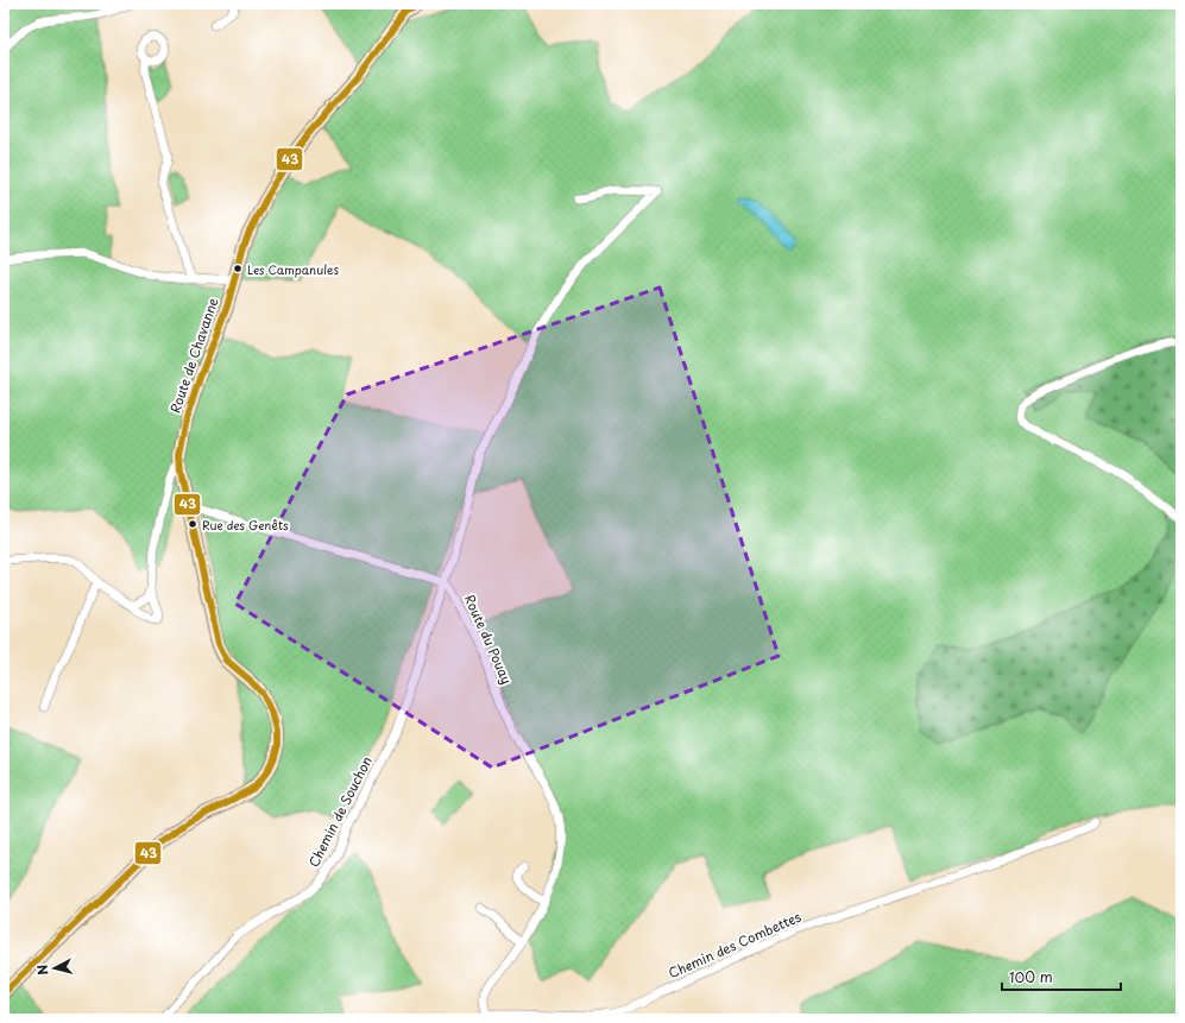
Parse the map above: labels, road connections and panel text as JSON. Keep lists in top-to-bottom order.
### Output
{
  "streets": {
    "main road": ["Route de Chavanne"],
    "street": ["Route du Pouay", "Chemin de Souchon", "Chemin des Combettes"]
  },
  "crossings": [
    ["Route du Pouay", "Chemin de Souchon"],
    ["Route du Pouay", "Chemin des Combettes"]
  ],
  "places": ["Les Campanules", "Rue des Genêts"],
  "lines": ["transit line 43"],
  "scale_bar": "100 m",
  "north": "left"
}
